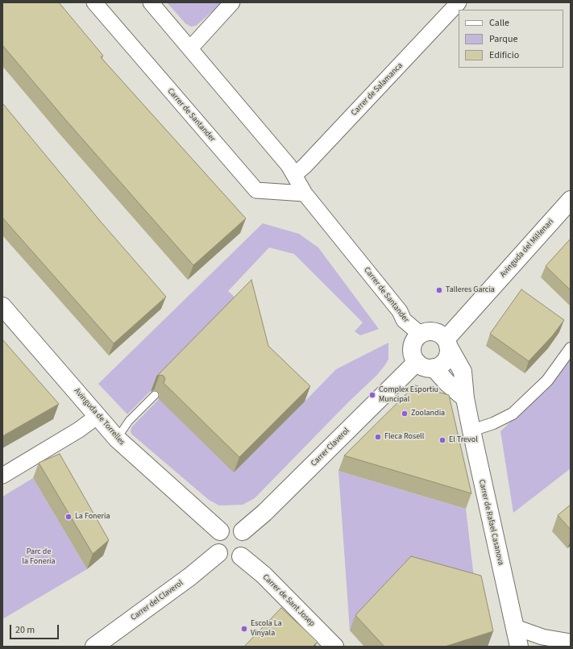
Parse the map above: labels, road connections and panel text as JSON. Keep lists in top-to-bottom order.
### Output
{
  "streets": {
    "street": [
      "Carrer de Salamanca",
      "Carrer de Santander",
      "Avinguda del Mil·lenari",
      "Avinguda de Torrelles",
      "Carrer Claverol",
      "Carrer de Rafael Casanova",
      "Carrer del Claverol",
      "Carrer de Sant Josep"
    ]
  },
  "crossings": [
    ["Carrer de Salamanca", "Carrer de Santander"],
    ["Carrer de Santander", "Avinguda del Mil·lenari"],
    ["Carrer de Santander", "Carrer Claverol"],
    ["Carrer de Santander", "Carrer de Rafael Casanova"],
    ["Avinguda del Mil·lenari", "Carrer Claverol"],
    ["Avinguda del Mil·lenari", "Carrer de Rafael Casanova"],
    ["Avinguda de Torrelles", "Carrer Claverol"],
    ["Avinguda de Torrelles", "Carrer del Claverol"],
    ["Avinguda de Torrelles", "Carrer de Sant Josep"],
    ["Carrer Claverol", "Carrer de Rafael Casanova"],
    ["Carrer Claverol", "Carrer del Claverol"],
    ["Carrer Claverol", "Carrer de Sant Josep"],
    ["Carrer del Claverol", "Carrer de Sant Josep"]
  ],
  "parks": ["Parc de la Foneria"],
  "places": [
    "Talleres Garcia",
    "Complex Esportiu Muncipal",
    "Zoolandia",
    "Fleca Rosell",
    "El Trevol",
    "La Foneria",
    "Escola La Vinyala"
  ],
  "legend": ["Calle", "Parque", "Edificio"],
  "scale_bar": "20 m"
}
